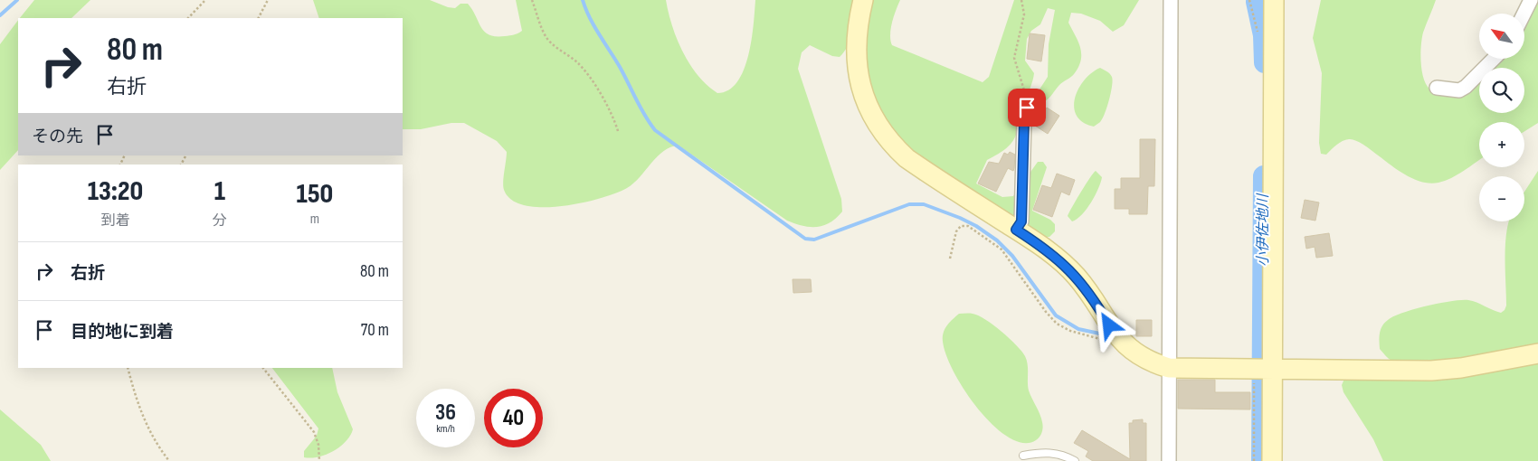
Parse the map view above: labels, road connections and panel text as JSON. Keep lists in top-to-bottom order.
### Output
{
  "water": ["小伊佐地川"],
  "north": "top left",
  "page": {
    "map_buttons": ["+", "−"],
    "turn": ["80 m", "右折"],
    "then": "その先",
    "eta": [
      "13:20",
      "到着",
      "1",
      "分",
      "150",
      "m"
    ],
    "list": [
      {
        "name": "右折",
        "value": "80 m"
      },
      {
        "name": "目的地に到着",
        "value": "70 m"
      }
    ],
    "speed": "36 km/h",
    "limit": "40"
  }
}
